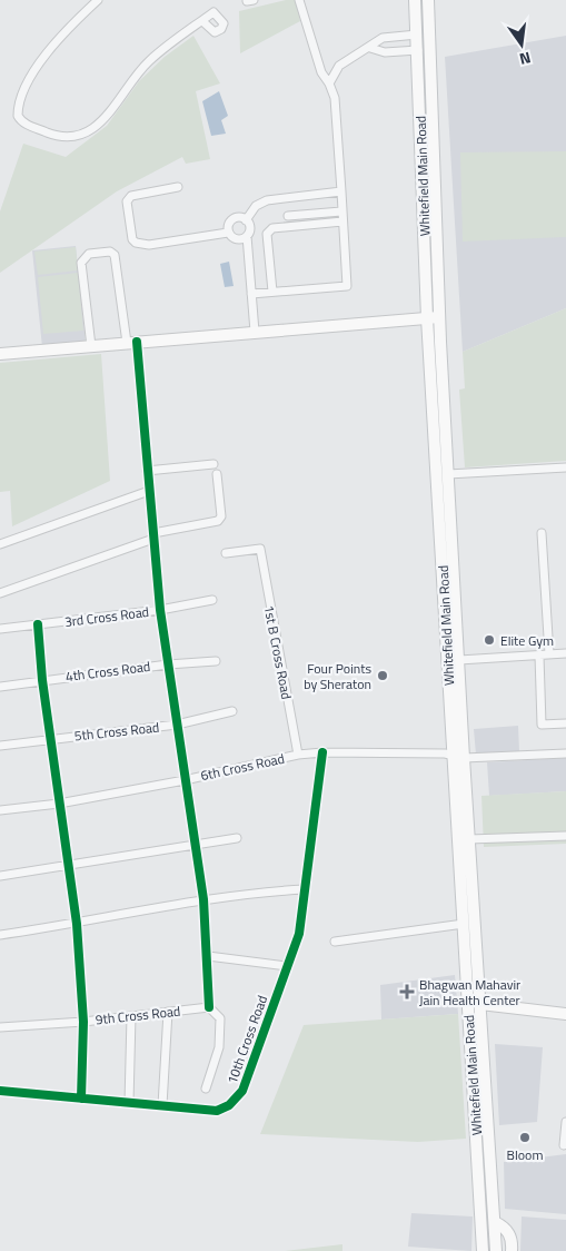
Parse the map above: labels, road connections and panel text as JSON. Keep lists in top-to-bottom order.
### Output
{
  "streets": {
    "main road": ["Whitefield Main Road"],
    "street": [
      "3rd Cross Road",
      "1st B Cross Road",
      "4th Cross Road",
      "5th Cross Road",
      "6th Cross Road",
      "9th Cross Road",
      "10th Cross Road"
    ]
  },
  "crossings": [
    ["Whitefield Main Road", "6th Cross Road"],
    ["1st B Cross Road", "6th Cross Road"],
    ["6th Cross Road", "10th Cross Road"]
  ],
  "places": {
    "other": ["Elite Gym", "Four Points by Sheraton", "Bloom"],
    "health": ["Bhagwan Mahavir Jain Health Center"]
  },
  "north": "bottom"
}
